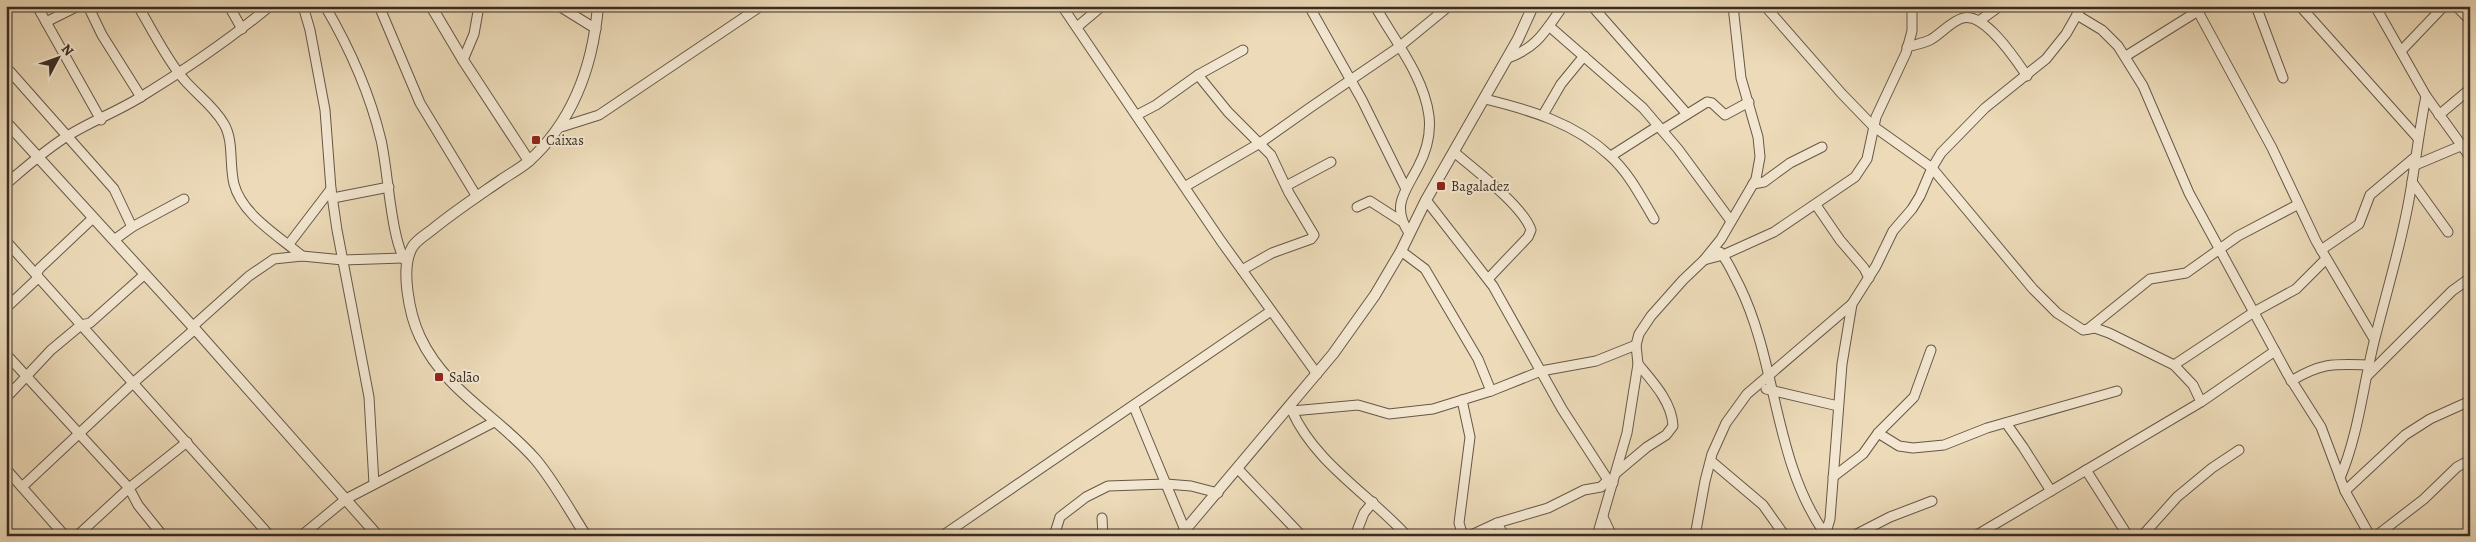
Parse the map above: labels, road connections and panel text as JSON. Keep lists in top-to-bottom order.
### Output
{
  "places": {
    "transit": ["Caixas", "Bagaladez", "Salão"]
  },
  "north": "top right"
}
